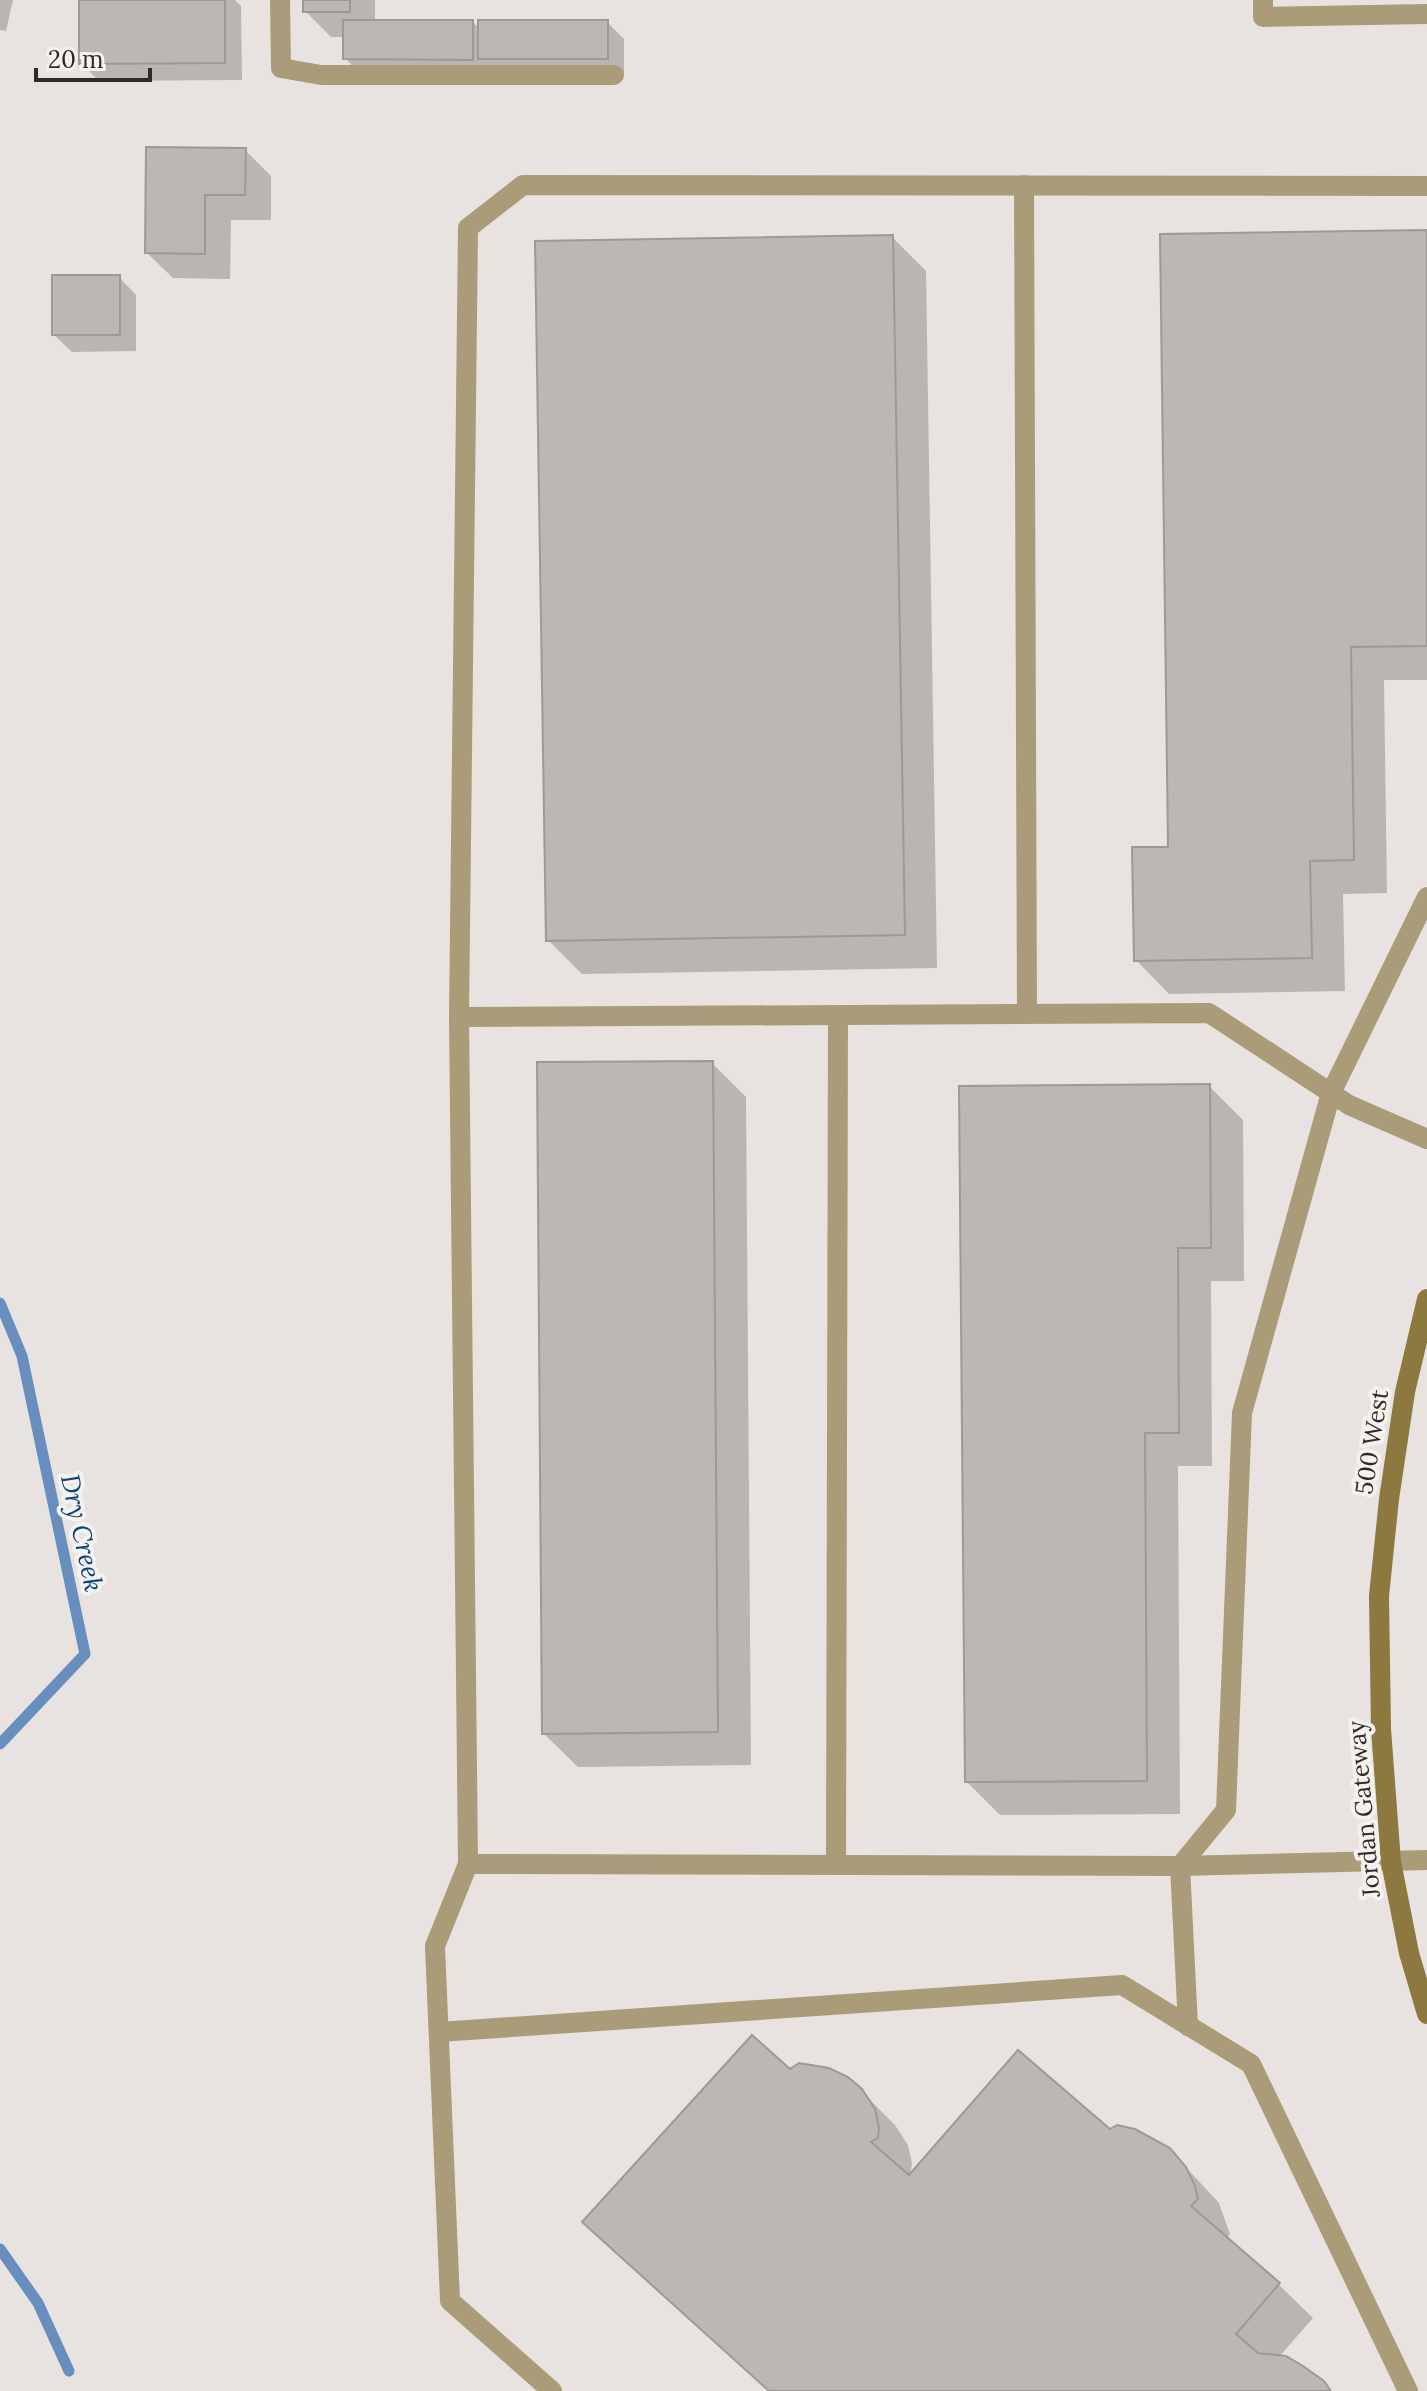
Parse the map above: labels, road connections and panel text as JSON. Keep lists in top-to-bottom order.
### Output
{
  "streets": {
    "main road": ["500 West", "Jordan Gateway"]
  },
  "crossings": [
    ["500 West", "Jordan Gateway"]
  ],
  "water": ["Dry Creek"],
  "scale_bar": "20 m"
}
